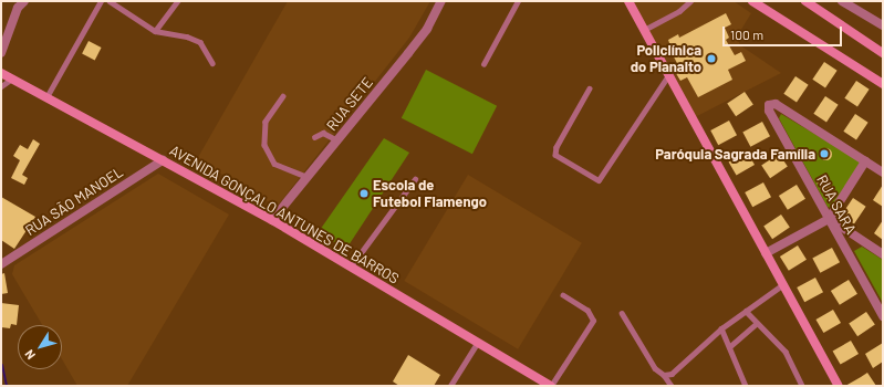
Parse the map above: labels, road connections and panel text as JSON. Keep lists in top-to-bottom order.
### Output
{
  "streets": {
    "main road": ["AVENIDA GONÇALO ANTUNES DE BARROS"],
    "street": ["RUA SETE", "RUA SÃO MANOEL", "RUA SARA"]
  },
  "crossings": [
    ["RUA SETE", "AVENIDA GONÇALO ANTUNES DE BARROS"],
    ["RUA SÃO MANOEL", "AVENIDA GONÇALO ANTUNES DE BARROS"]
  ],
  "places": ["Policlínica do Planalto", "Paróquia Sagrada Família", "Escola de Futebol Flamengo"],
  "scale_bar": "100 m",
  "north": "bottom left"
}
